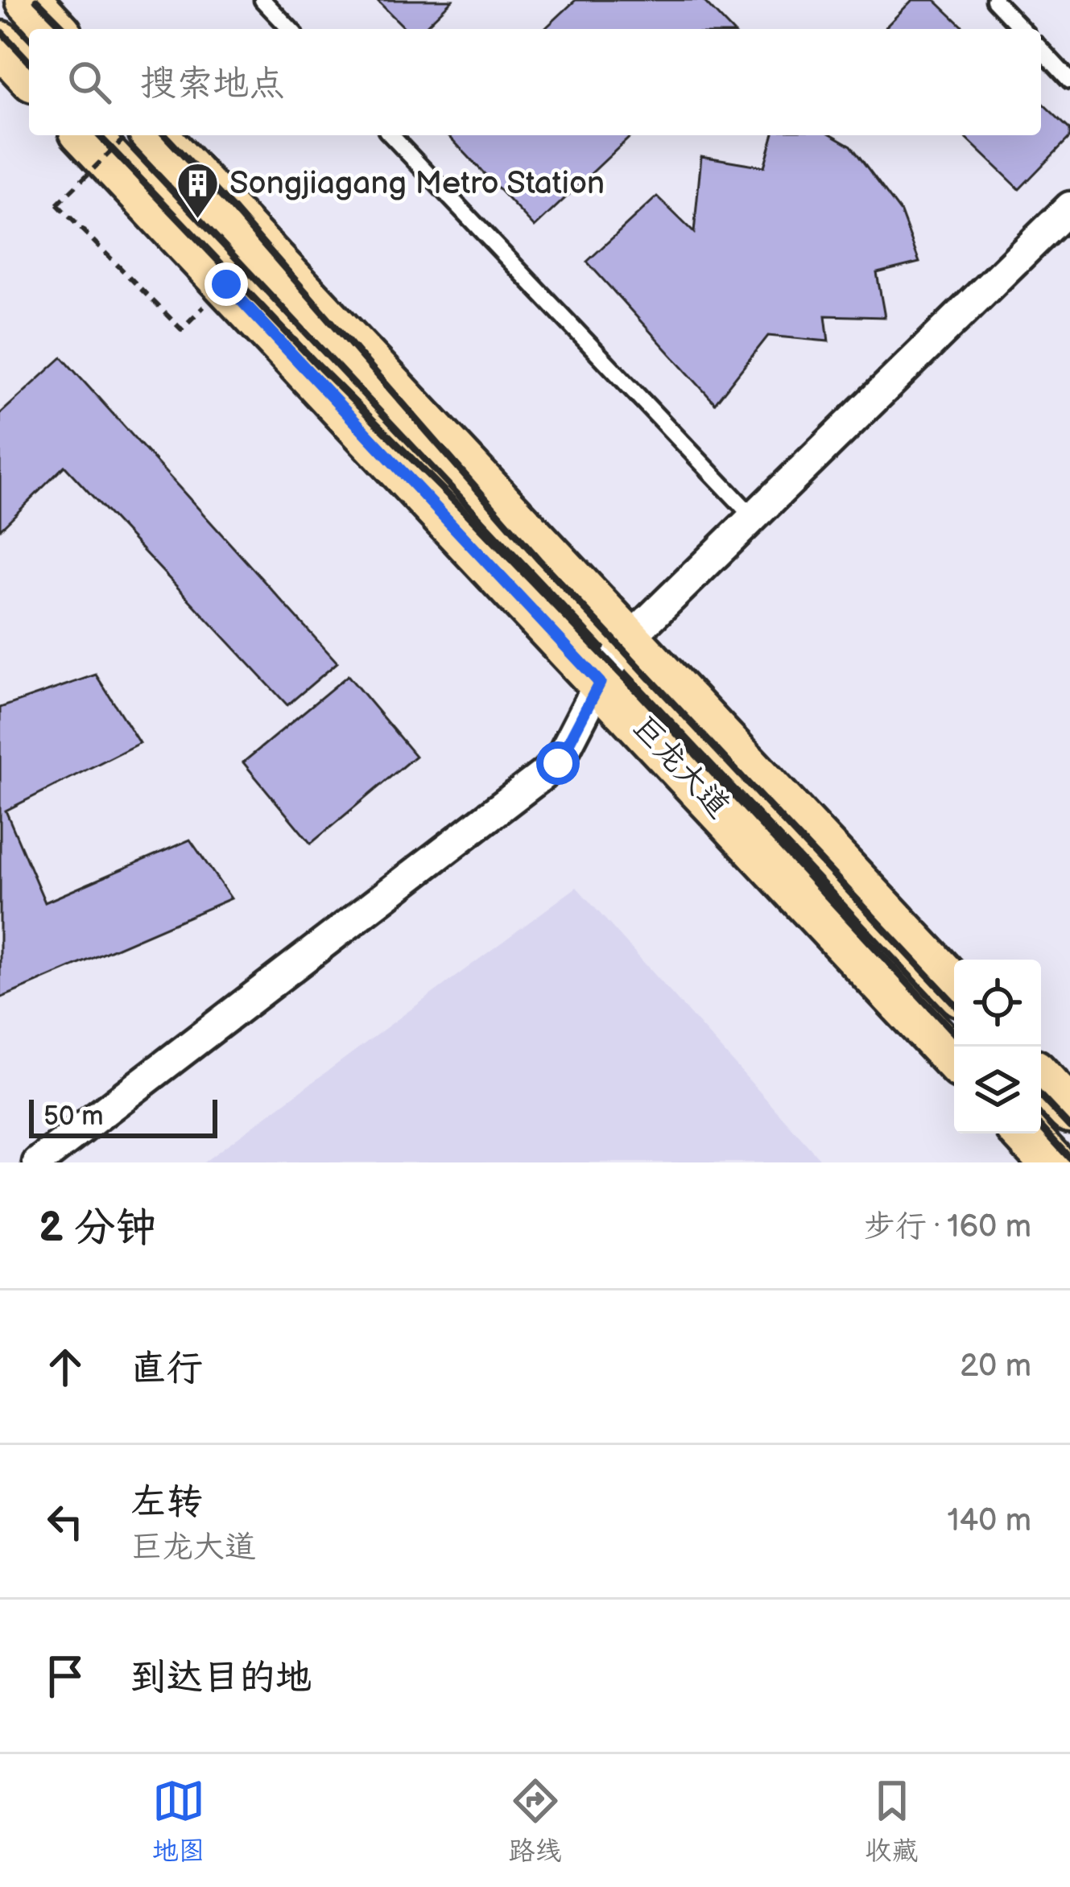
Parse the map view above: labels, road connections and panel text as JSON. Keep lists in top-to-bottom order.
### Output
{
  "streets": {
    "main road": ["巨龙大道"]
  },
  "places": {
    "building": ["Songjiagang Metro Station"]
  },
  "scale_bar": "50 m",
  "page": {
    "search": "搜索地点",
    "scale": "50 m",
    "heading": ["2 分钟", "步行 · 160 m"],
    "list": [
      ["直行", "20 m"],
      ["左转", "巨龙大道", "140 m"],
      "到达目的地"
    ],
    "nav": ["地图", "路线", "收藏"]
  }
}
